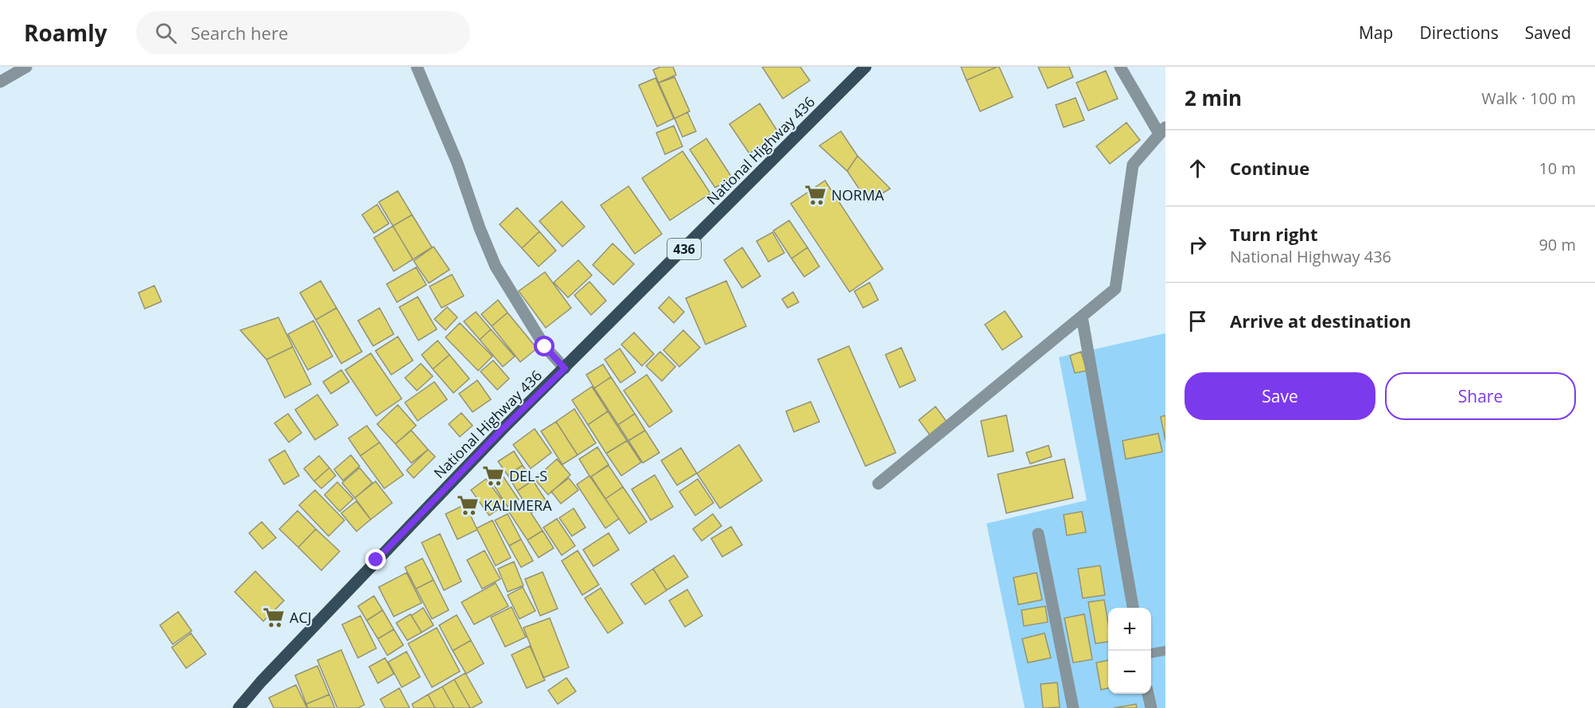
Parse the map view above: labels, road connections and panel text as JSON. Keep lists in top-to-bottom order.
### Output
{
  "streets": {
    "main road": ["National Highway 436", "436"]
  },
  "places": {
    "supermarket": [
      "NORMA",
      "DEL-S",
      "KALIMERA",
      "ACJ"
    ]
  },
  "page": {
    "header": "Roamly",
    "search": "Search here",
    "nav": ["Map", "Directions", "Saved"],
    "heading": ["2 min", "Walk · 100 m"],
    "list": [
      ["Continue", "10 m"],
      ["Turn right", "National Highway 436", "90 m"],
      "Arrive at destination"
    ],
    "buttons": ["Save", "Share"],
    "map_buttons": ["+", "−"]
  }
}
